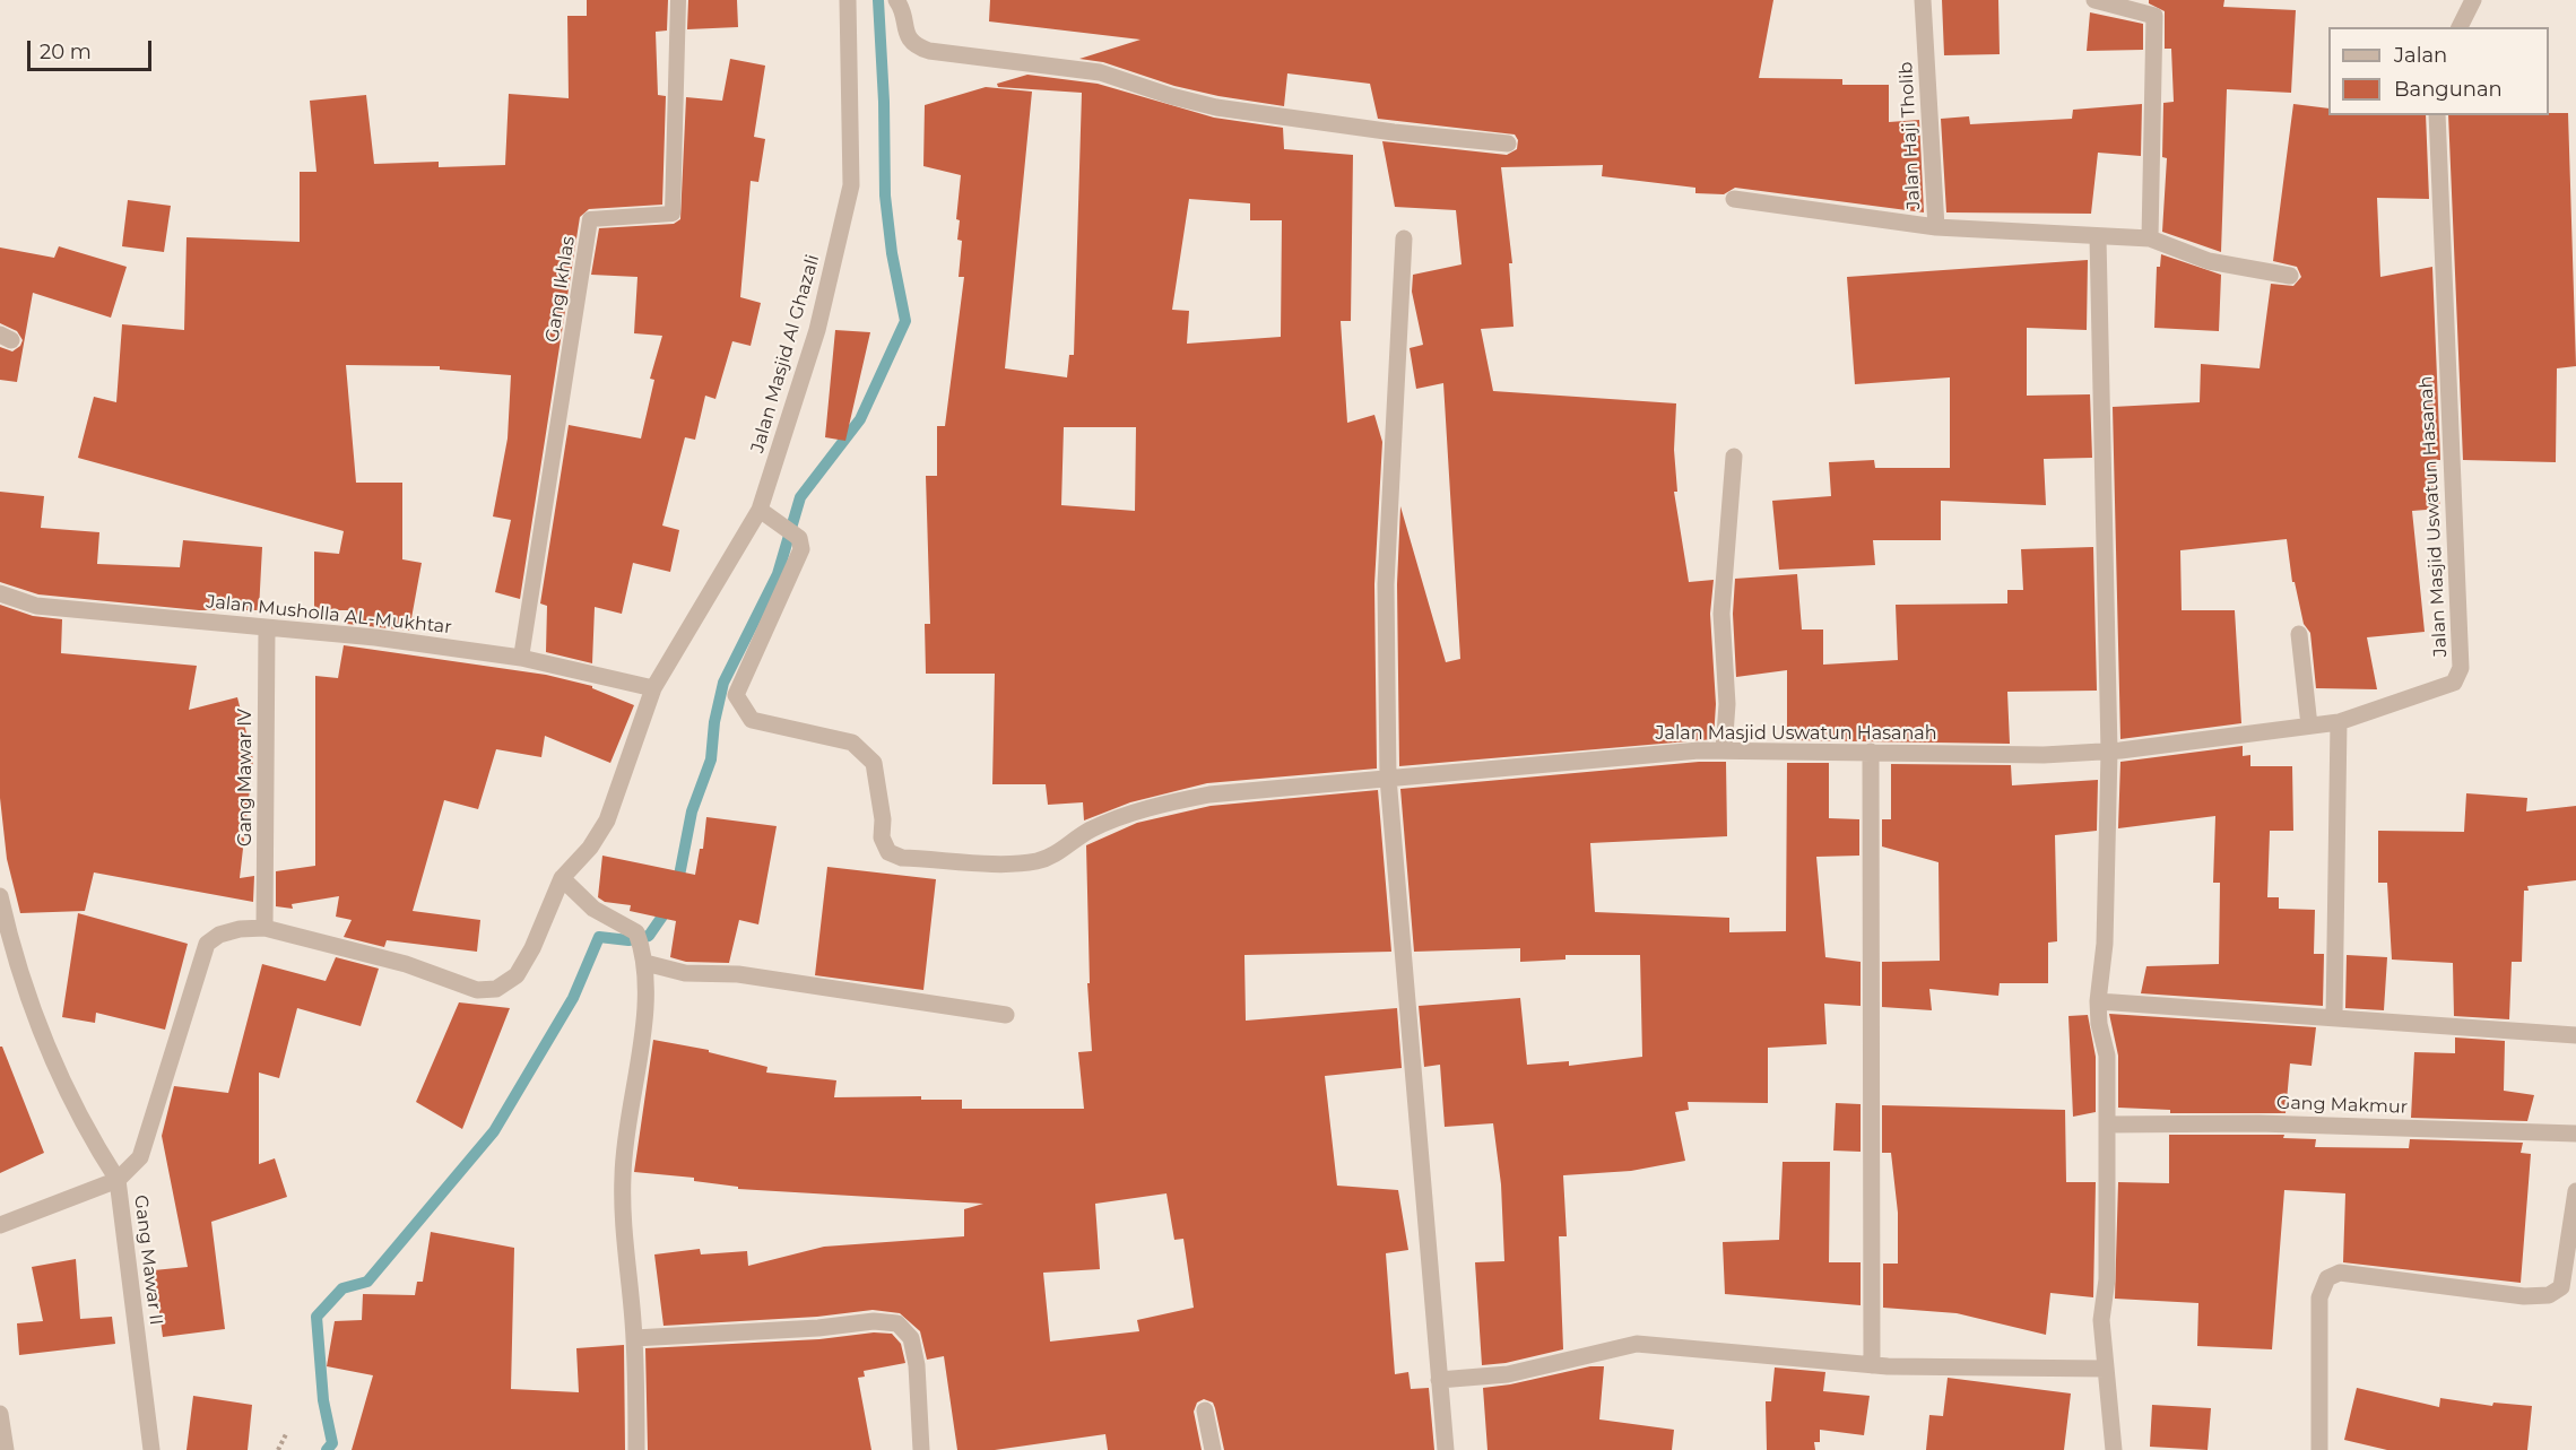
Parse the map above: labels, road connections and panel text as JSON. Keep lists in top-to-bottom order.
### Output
{
  "streets": {
    "street": [
      "Jalan Haji Tholib",
      "Jalan Masjid Al Ghazali",
      "Jalan Masjid Uswatun Hasanah",
      "Jalan Musholla AL-Mukhtar",
      "Gang Mawar IV",
      "Gang Makmur",
      "Gang Mawar II"
    ],
    "lane": ["Gang Ikhlas"]
  },
  "crossings": [
    ["Gang Ikhlas", "Jalan Musholla AL-Mukhtar"],
    ["Jalan Masjid Al Ghazali", "Jalan Masjid Uswatun Hasanah"],
    ["Jalan Masjid Al Ghazali", "Jalan Musholla AL-Mukhtar"],
    ["Jalan Masjid Al Ghazali", "Gang Mawar IV"],
    ["Jalan Musholla AL-Mukhtar", "Gang Mawar IV"]
  ],
  "legend": ["Jalan", "Bangunan"],
  "scale_bar": "20 m"
}
